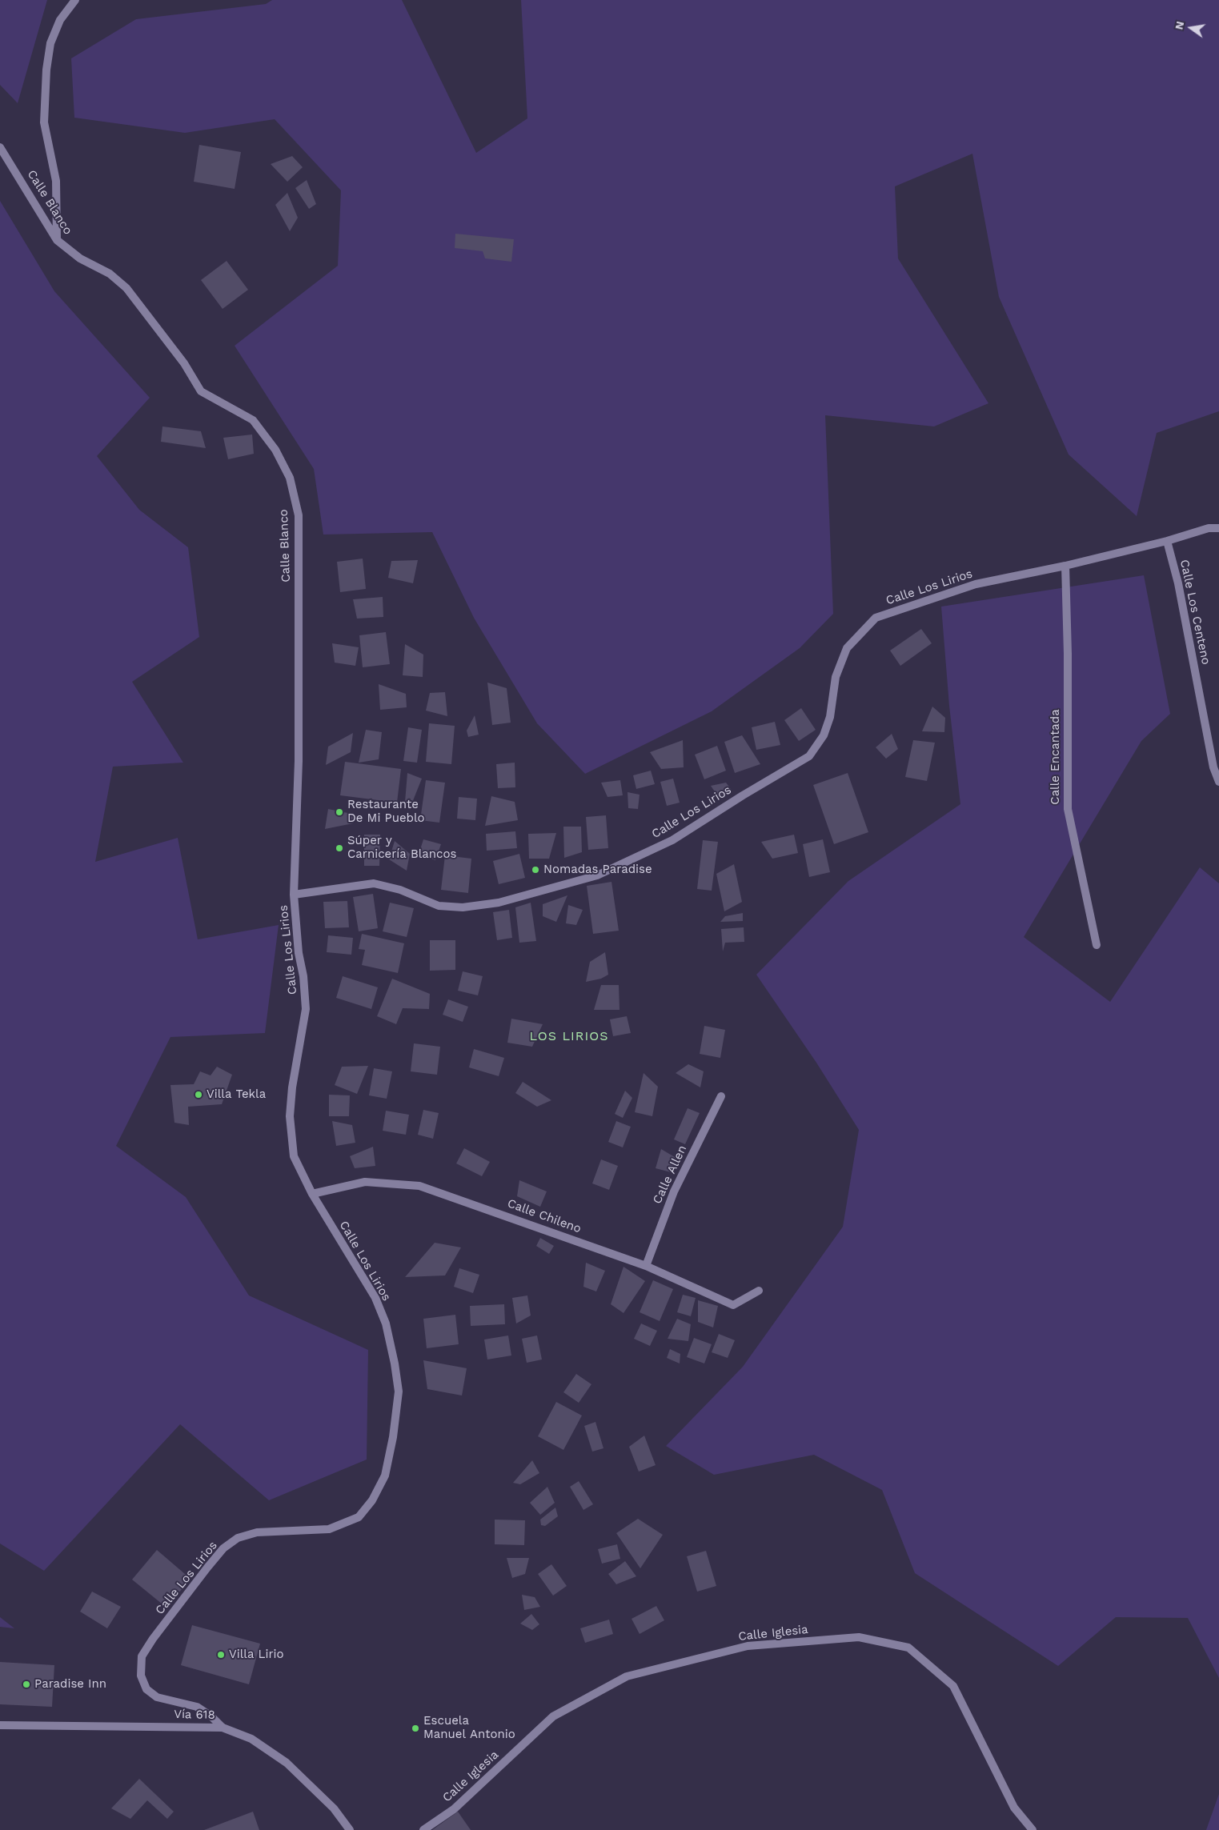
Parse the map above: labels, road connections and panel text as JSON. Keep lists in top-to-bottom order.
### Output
{
  "streets": {
    "street": [
      "Calle Blanco",
      "Calle Los Lirios",
      "Calle Los Centeno",
      "Calle Encantada",
      "Calle Allen",
      "Calle Chileno",
      "Calle Iglesia",
      "Vía 618"
    ]
  },
  "crossings": [
    ["Calle Blanco", "Calle Los Lirios"],
    ["Calle Los Lirios", "Calle Los Centeno"],
    ["Calle Los Lirios", "Calle Encantada"],
    ["Calle Los Lirios", "Calle Chileno"],
    ["Calle Los Lirios", "Vía 618"],
    ["Calle Allen", "Calle Chileno"]
  ],
  "districts": ["LOS LIRIOS"],
  "places": [
    "Restaurante De Mi Pueblo",
    "Súper y Carnicería Blancos",
    "Nomadas Paradise",
    "Villa Tekla",
    "Villa Lirio",
    "Paradise Inn",
    "Escuela Manuel Antonio"
  ],
  "north": "left"
}
